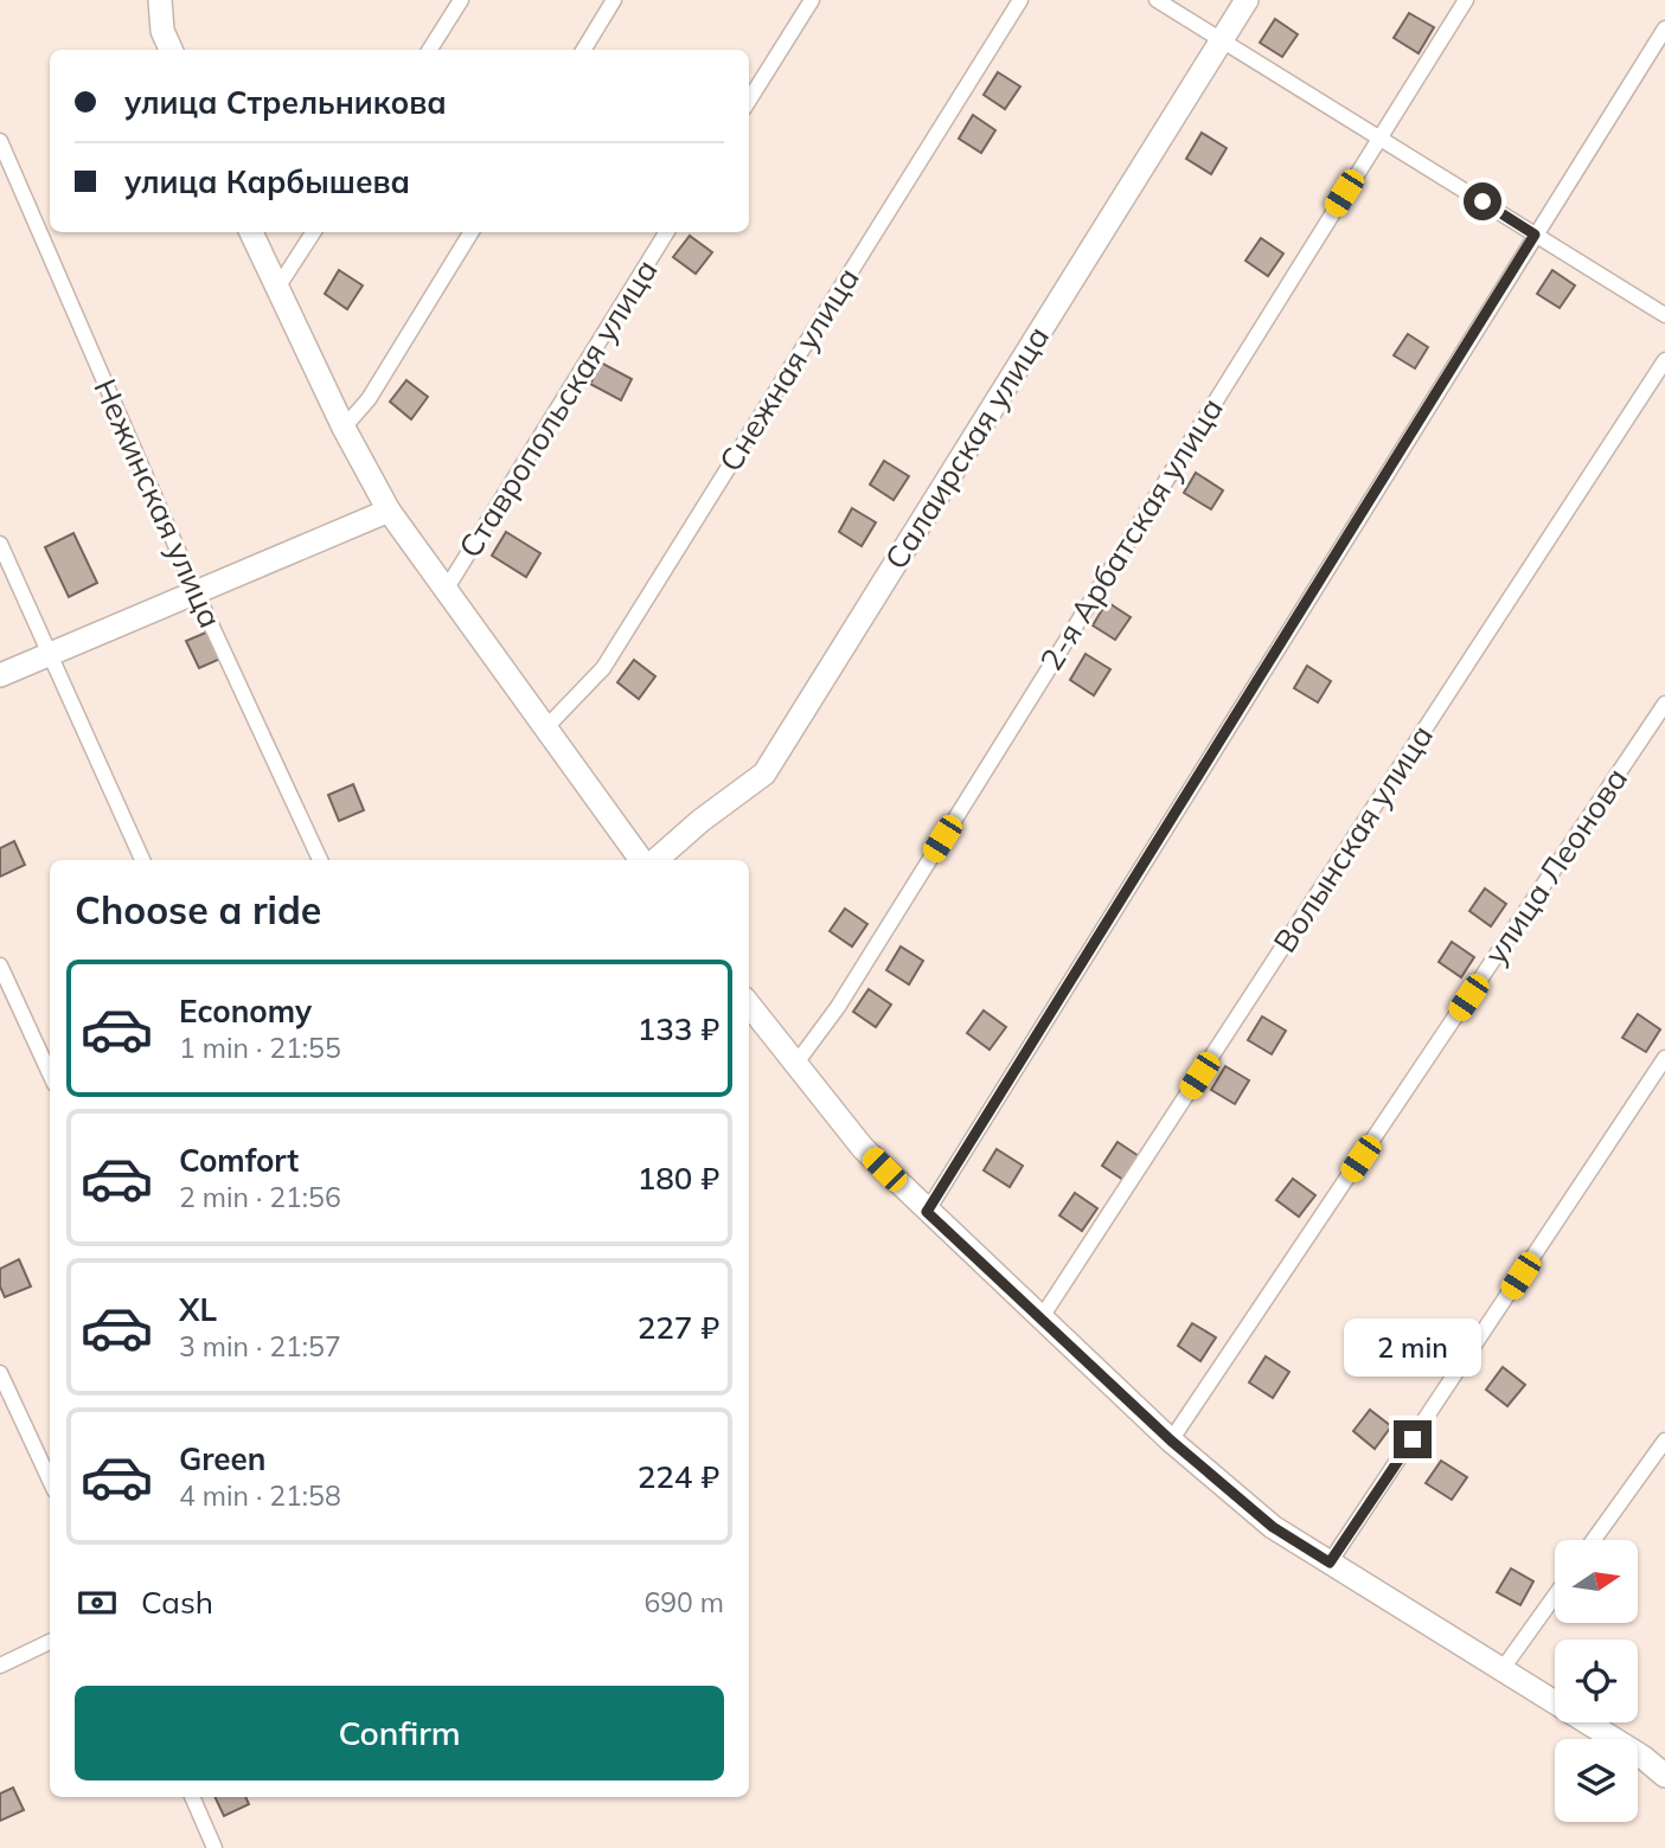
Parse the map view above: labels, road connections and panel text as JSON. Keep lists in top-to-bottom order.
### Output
{
  "streets": {
    "main road": ["Салаирская улица"],
    "street": [
      "Снежная улица",
      "Ставропольская улица",
      "Нежинская улица",
      "2-я Арбатская улица",
      "Волынская улица",
      "улица Леонова"
    ]
  },
  "north": "right",
  "page": {
    "banner": ["улица Стрельникова", "улица Карбышева"],
    "heading": "Choose a ride",
    "list": [
      {
        "name": "Economy",
        "note": "1 min · 21:55",
        "value": "133 ₽"
      },
      {
        "name": "Comfort",
        "note": "2 min · 21:56",
        "value": "180 ₽"
      },
      {
        "name": "XL",
        "note": "3 min · 21:57",
        "value": "227 ₽"
      },
      {
        "name": "Green",
        "note": "4 min · 21:58",
        "value": "224 ₽"
      }
    ],
    "bubble": "2 min",
    "pay": ["Cash", "690 m"],
    "buttons": "Confirm"
  }
}
